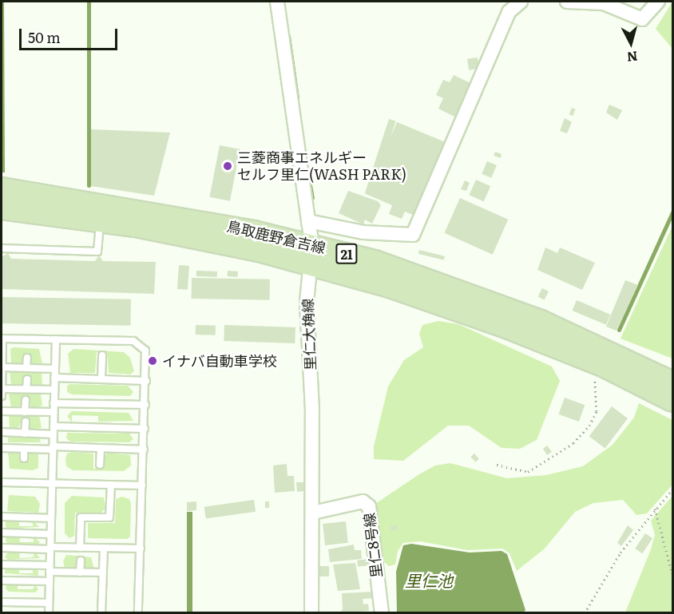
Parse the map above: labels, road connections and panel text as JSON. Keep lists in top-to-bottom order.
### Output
{
  "streets": {
    "main road": ["鳥取鹿野倉吉線", "21"],
    "street": ["里仁大桷線", "里仁8号線"]
  },
  "crossings": [
    ["鳥取鹿野倉吉線", "里仁大桷線"],
    ["里仁大桷線", "里仁8号線"]
  ],
  "water": ["里仁池"],
  "places": ["三菱商事エネルギー セルフ里仁(WASH PARK)", "イナバ自動車学校"],
  "scale_bar": "50 m",
  "north": "bottom"
}
